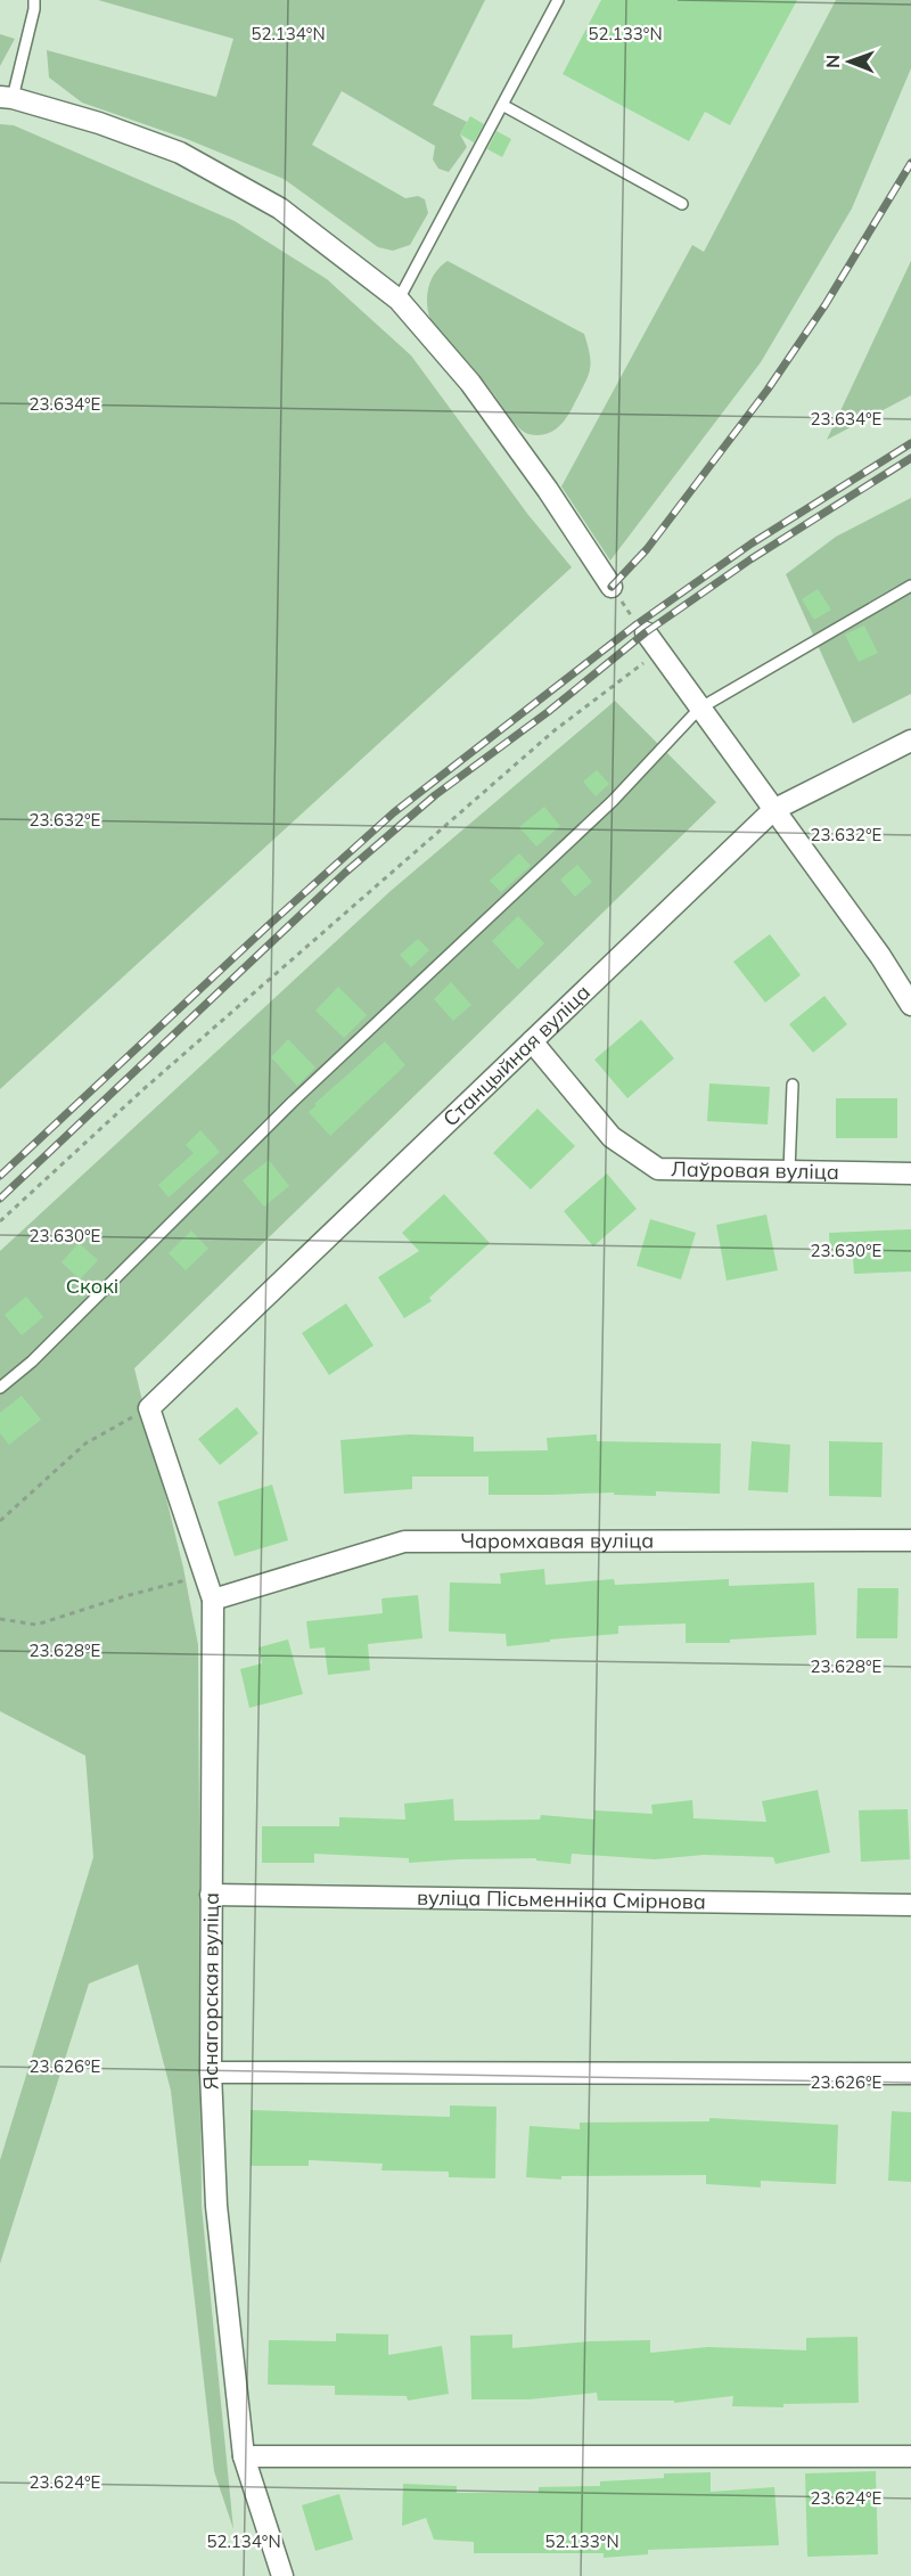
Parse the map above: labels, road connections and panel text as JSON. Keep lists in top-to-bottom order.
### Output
{
  "streets": {
    "street": [
      "Станцыйная вуліца",
      "Лаўровая вуліца",
      "Чаромхавая вуліца",
      "вуліца Пісьменніка Смірнова",
      "Яснагорская вуліца"
    ]
  },
  "crossings": [
    ["Станцыйная вуліца", "Лаўровая вуліца"],
    ["Станцыйная вуліца", "Яснагорская вуліца"],
    ["Чаромхавая вуліца", "Яснагорская вуліца"],
    ["вуліца Пісьменніка Смірнова", "Яснагорская вуліца"]
  ],
  "parks": ["Скокі"],
  "north": "left",
  "coordinates": [
    "52.134°N",
    "52.133°N",
    "23.634°E",
    "23.632°E",
    "23.630°E",
    "23.628°E",
    "23.626°E",
    "23.624°E"
  ]
}
